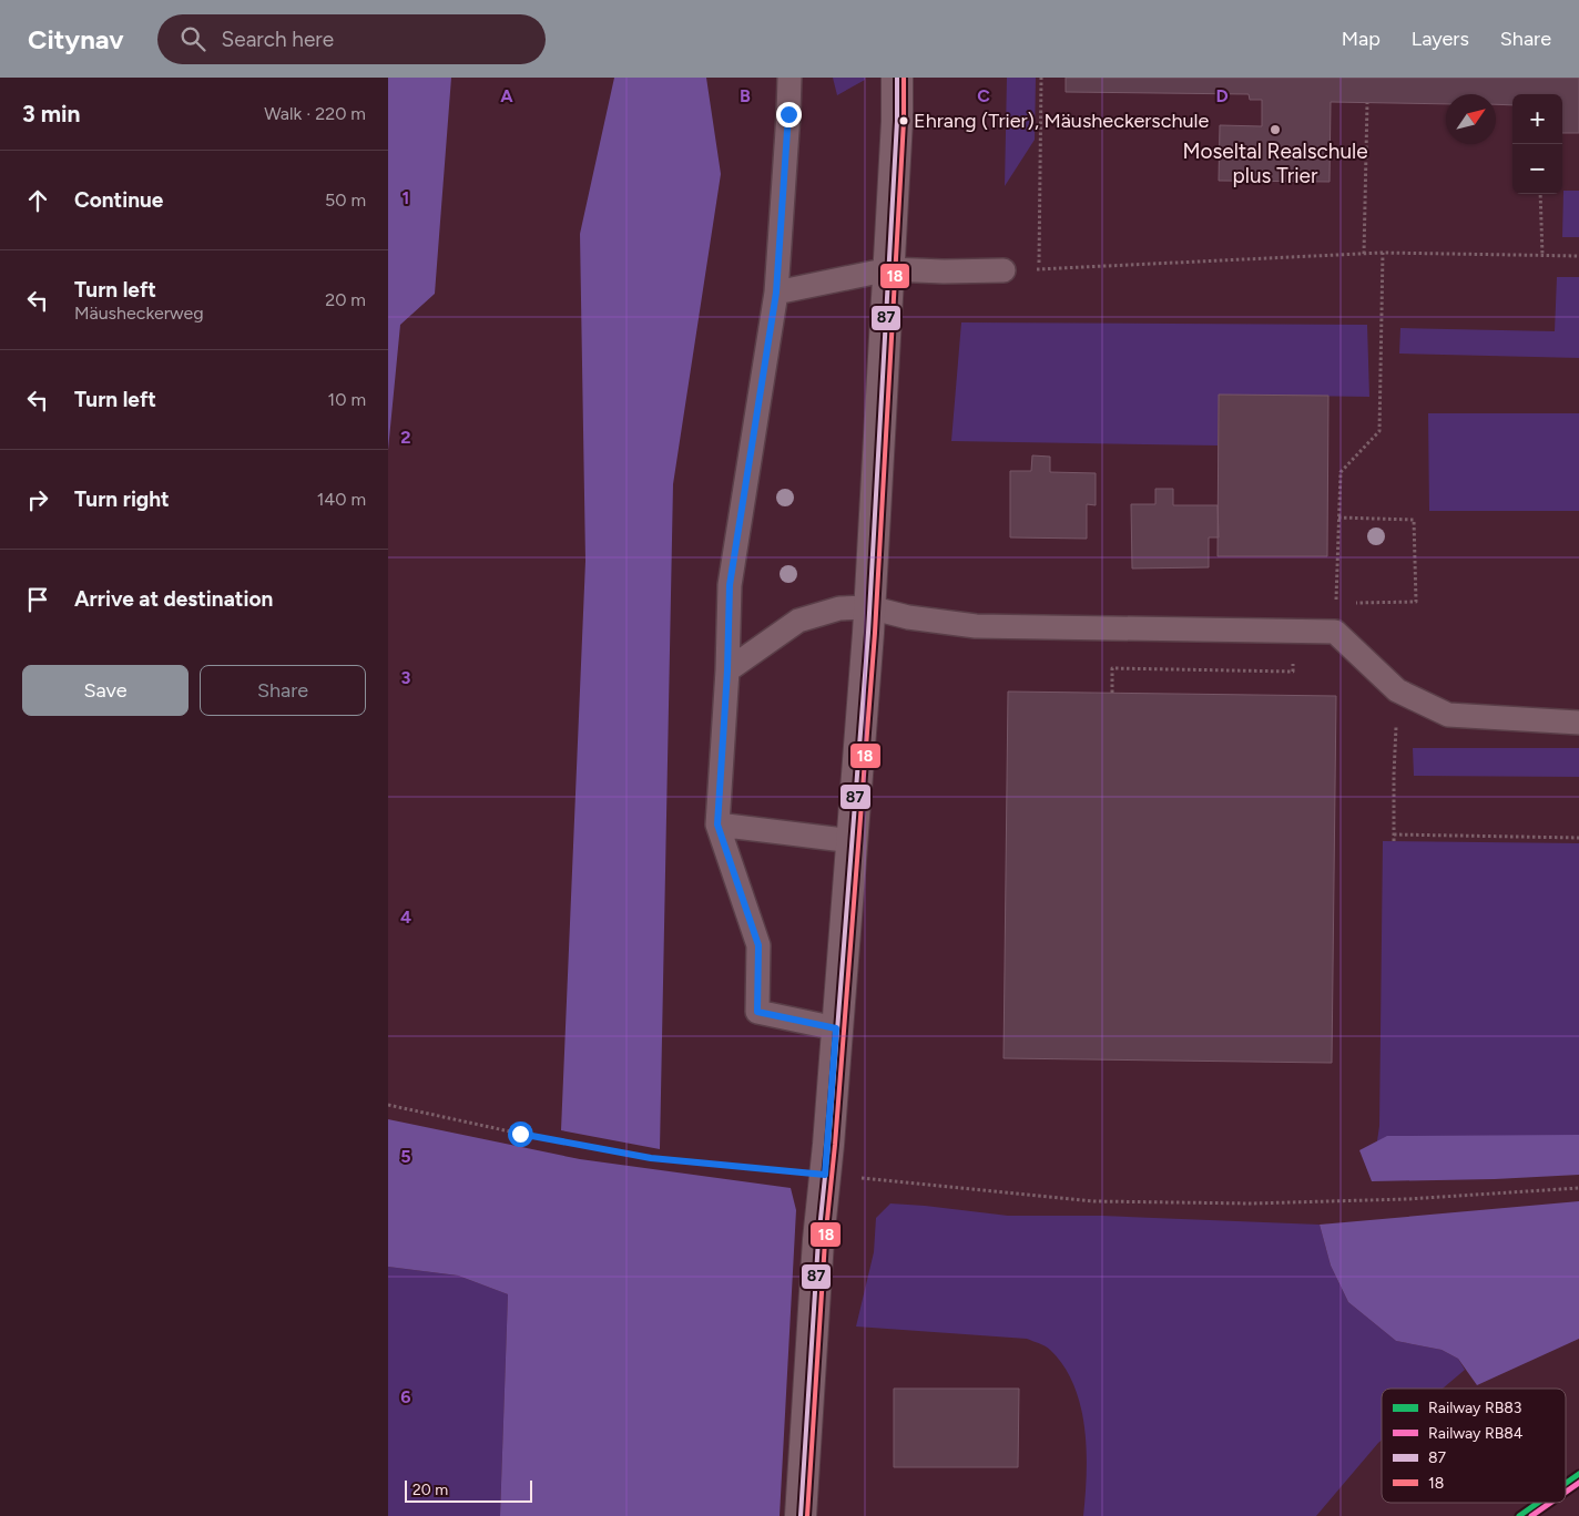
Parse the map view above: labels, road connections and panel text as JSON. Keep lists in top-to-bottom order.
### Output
{
  "places": ["Ehrang (Trier), Mäusheckerschule", "Moseltal Realschule plus Trier"],
  "lines": [
    "transit line 87",
    "transit line 18",
    "rail line RB83",
    "rail line RB84"
  ],
  "legend": [
    "Railway RB83",
    "Railway RB84",
    "87",
    "18"
  ],
  "scale_bar": "20 m",
  "north": "top right",
  "page": {
    "header": "Citynav",
    "search": "Search here",
    "nav": ["Map", "Layers", "Share"],
    "heading": ["3 min", "Walk · 220 m"],
    "map_buttons": ["+", "−"],
    "list": [
      ["Continue", "50 m"],
      ["Turn left", "Mäusheckerweg", "20 m"],
      ["Turn left", "10 m"],
      ["Turn right", "140 m"],
      "Arrive at destination"
    ],
    "buttons": ["Save", "Share"],
    "scale": "20 m"
  },
  "grid": {
    "columns": [
      "A",
      "B",
      "C",
      "D"
    ],
    "rows": [
      "1",
      "2",
      "3",
      "4",
      "5",
      "6"
    ]
  }
}
